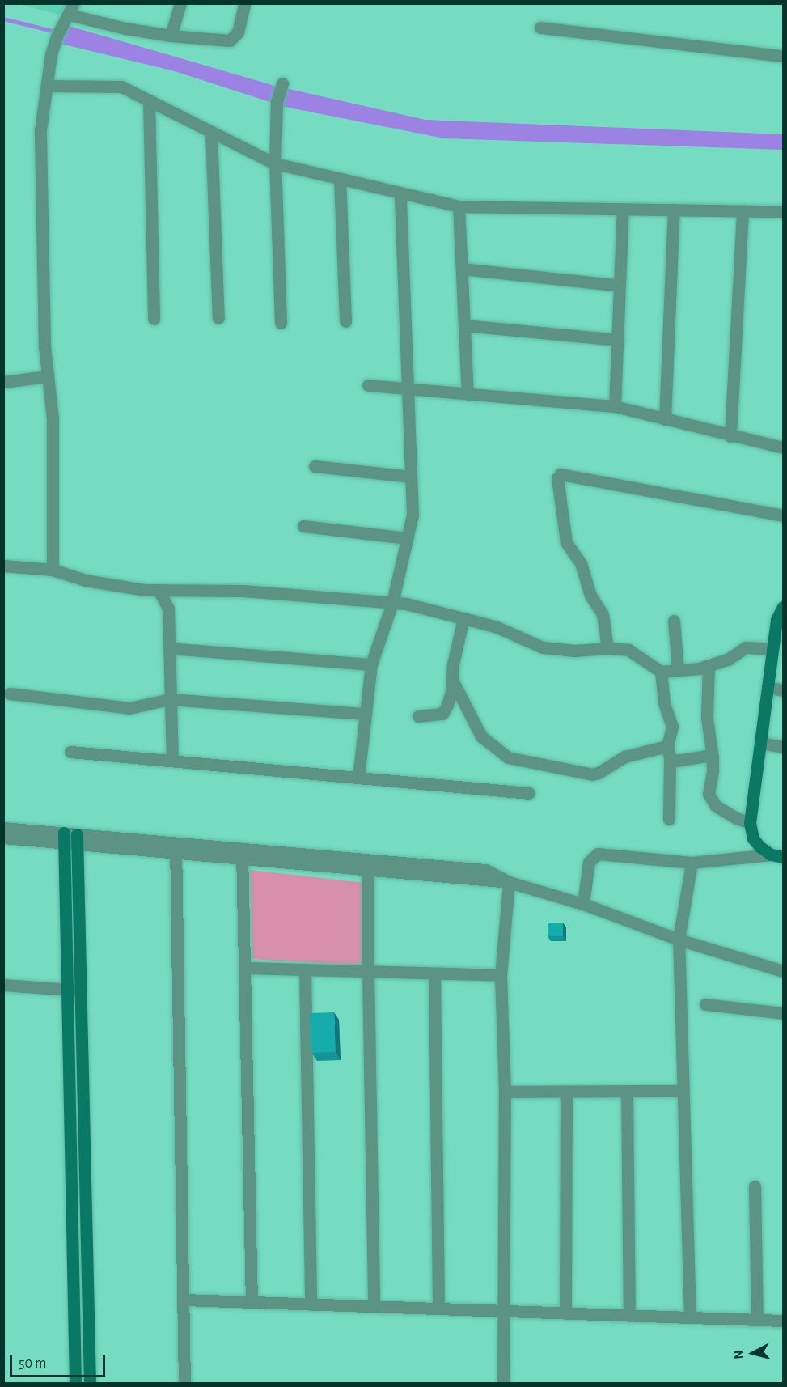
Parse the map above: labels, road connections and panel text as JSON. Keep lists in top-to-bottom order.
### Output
{
  "scale_bar": "50 m",
  "north": "left"
}
